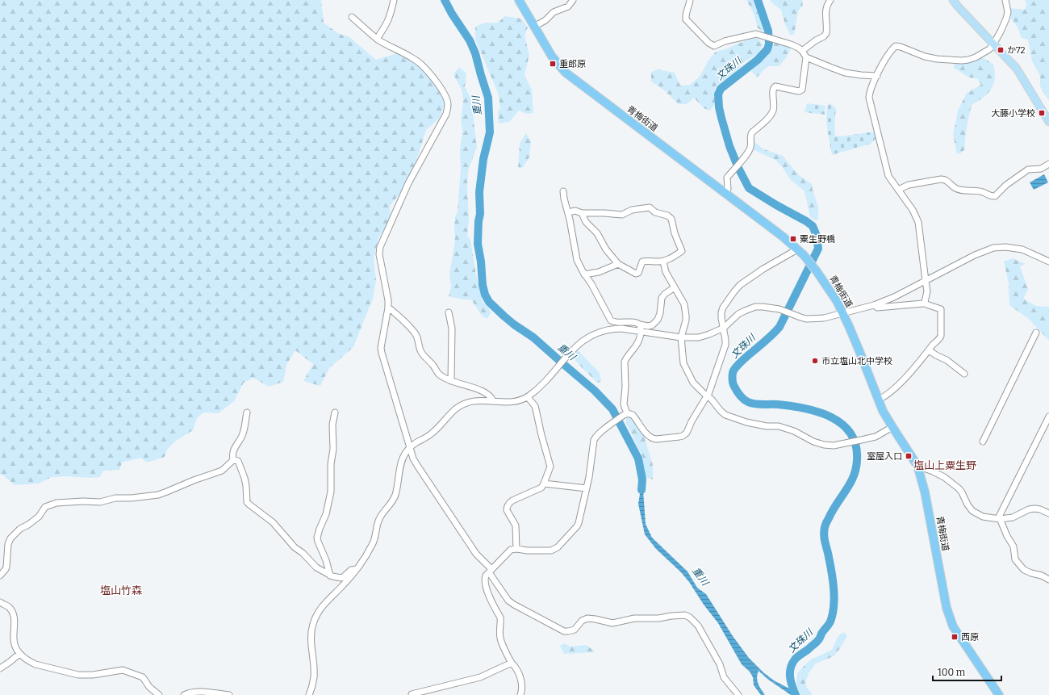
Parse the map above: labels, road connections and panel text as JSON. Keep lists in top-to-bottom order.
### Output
{
  "streets": {
    "highway": ["青梅街道"]
  },
  "districts": ["塩山上粟生野", "塩山竹森"],
  "water": ["文珠川", "重川"],
  "places": {
    "transit": [
      "か72",
      "重郎原",
      "大藤小学校",
      "粟生野橋",
      "室屋入口",
      "西原"
    ],
    "other": ["市立塩山北中学校"]
  },
  "scale_bar": "100 m"
}
